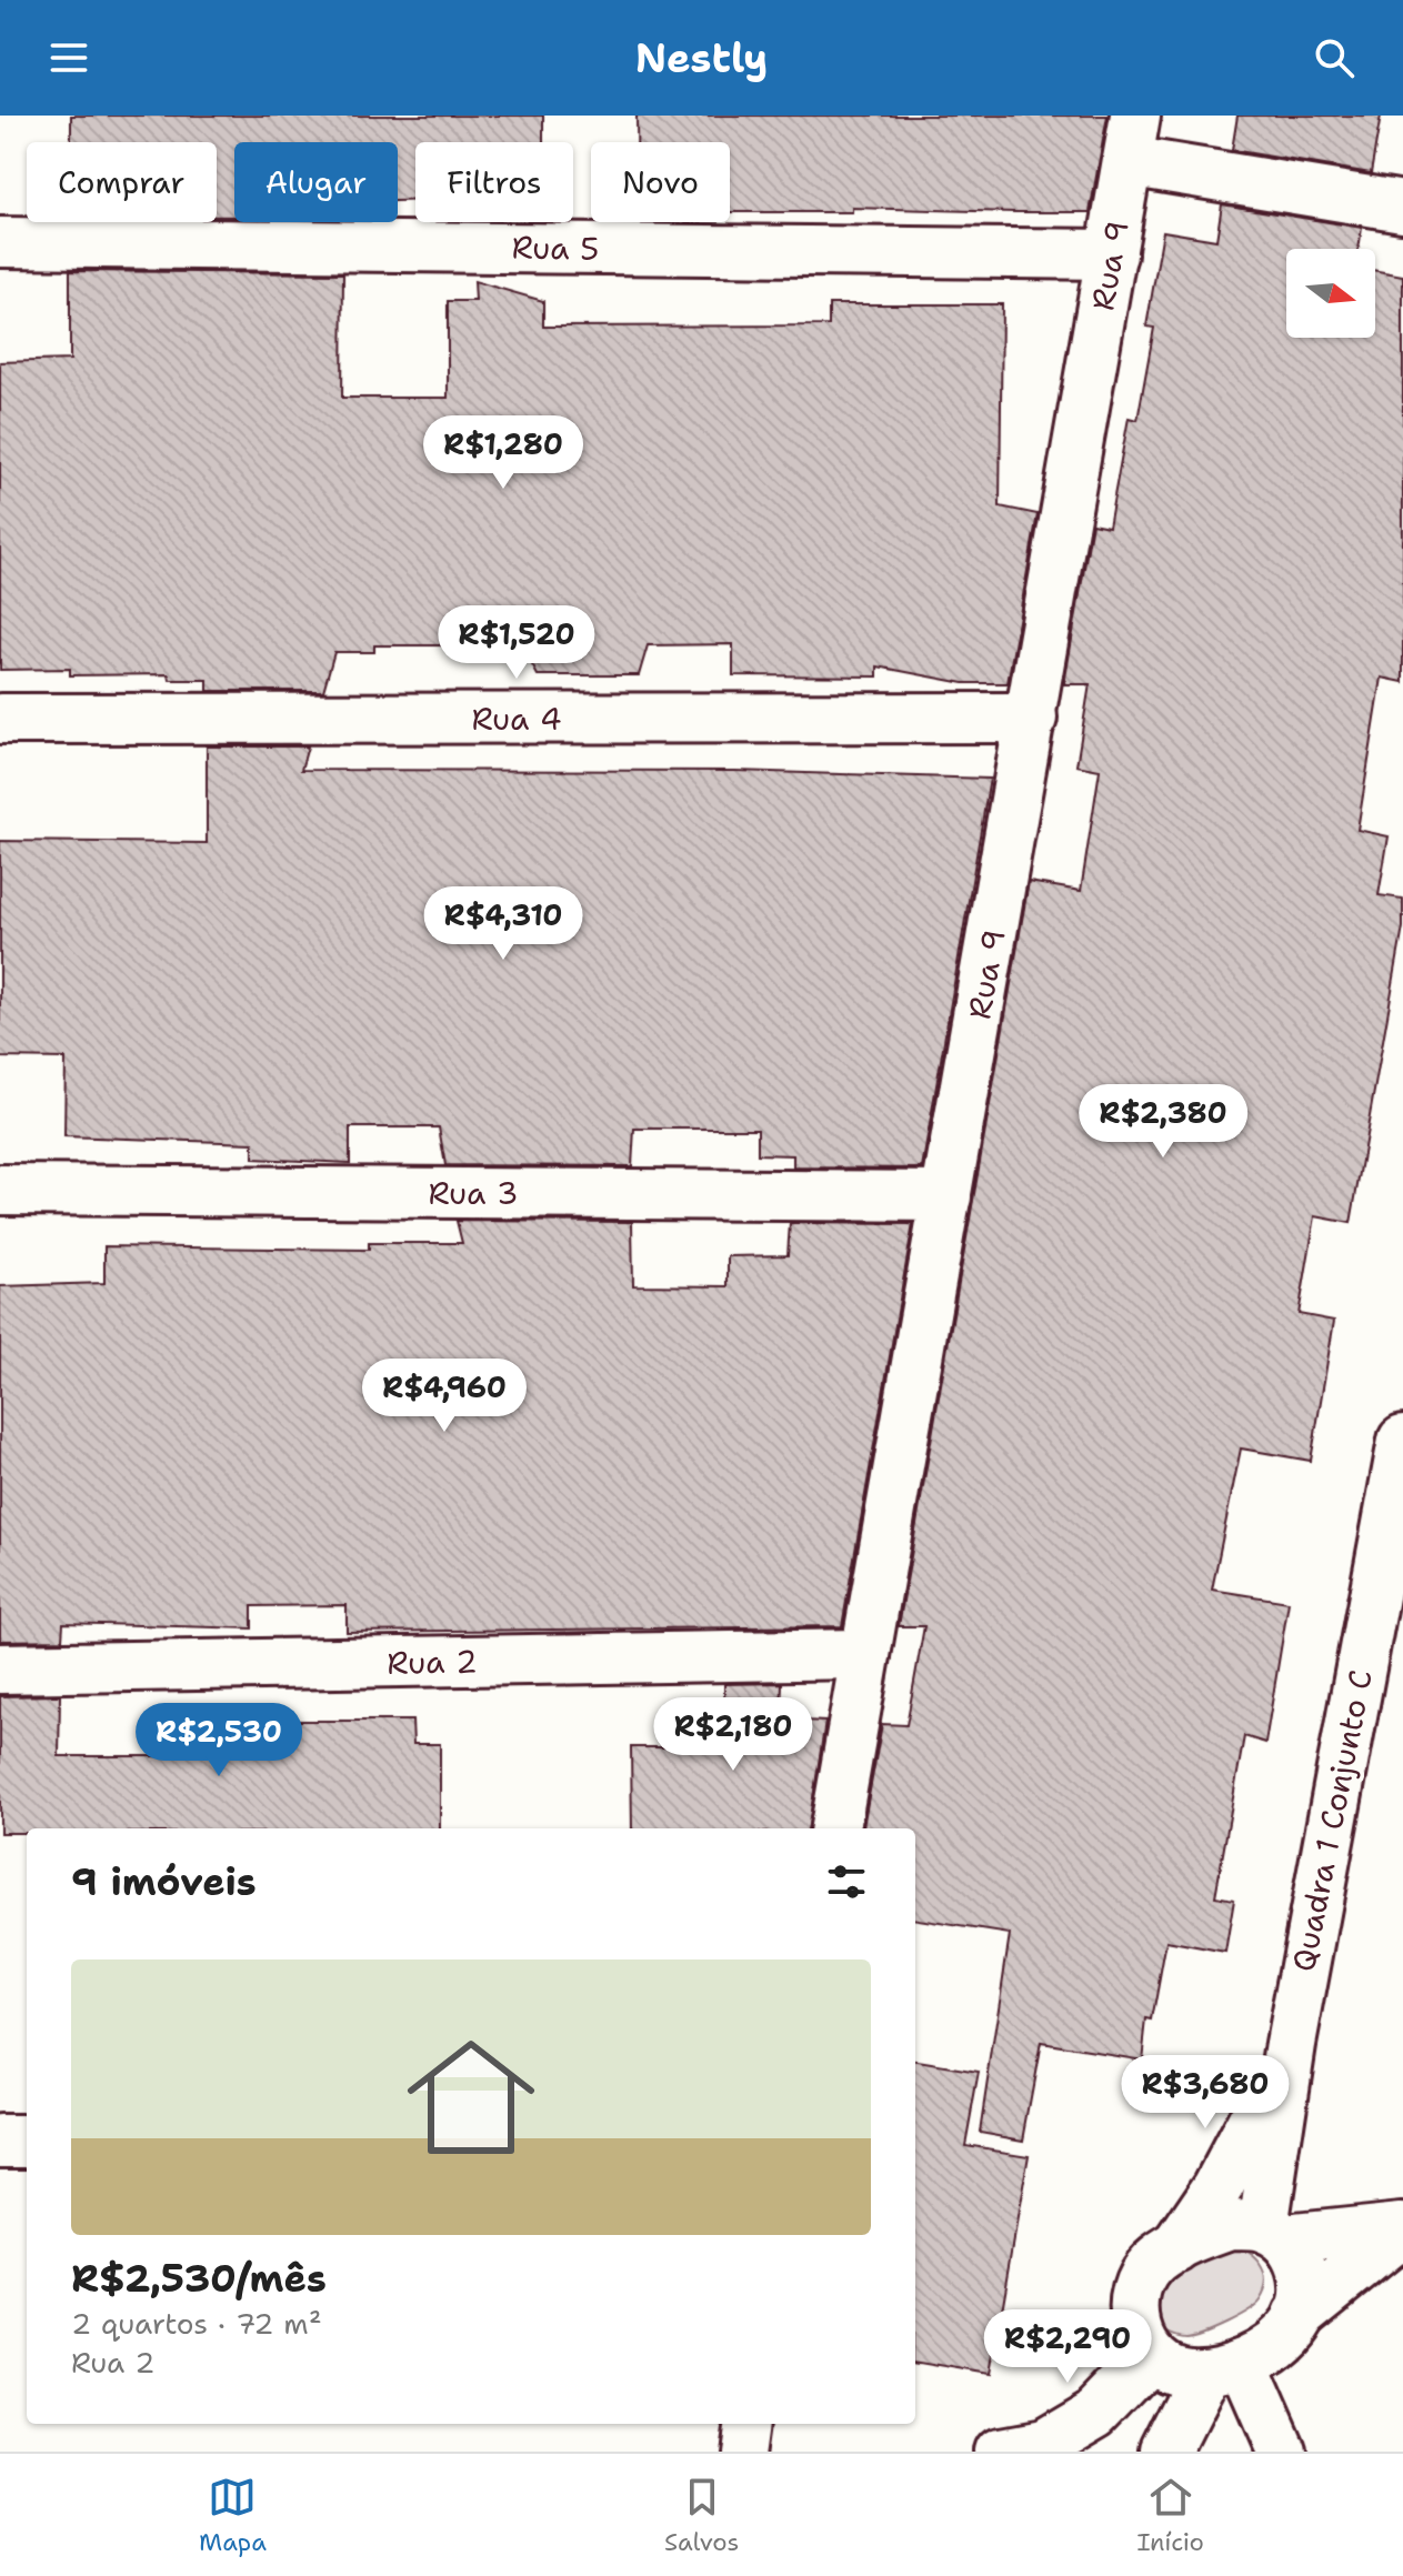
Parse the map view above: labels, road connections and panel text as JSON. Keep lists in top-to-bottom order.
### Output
{
  "streets": {
    "street": [
      "Rua 5",
      "Rua 9",
      "Rua 4",
      "Rua 3",
      "Rua 2",
      "Quadra 1 Conjunto C"
    ]
  },
  "crossings": [
    ["Rua 5", "Rua 9"],
    ["Rua 9", "Rua 4"],
    ["Rua 9", "Rua 3"],
    ["Rua 9", "Rua 2"]
  ],
  "north": "right",
  "page": {
    "header": "Nestly",
    "chip": [
      "Comprar",
      "Alugar",
      "Filtros",
      "Novo"
    ],
    "price": [
      "R$1,280",
      "R$1,520",
      "R$4,310",
      "R$2,380",
      "R$4,960",
      "R$2,180",
      "R$2,530",
      "R$3,680",
      "R$2,290"
    ],
    "heading": "9 imóveis",
    "list": [
      {
        "name": "R$2,530/mês",
        "note": "2 quartos · 72 m² · Rua 2"
      }
    ],
    "tabs": ["Mapa", "Salvos", "Início"]
  }
}
